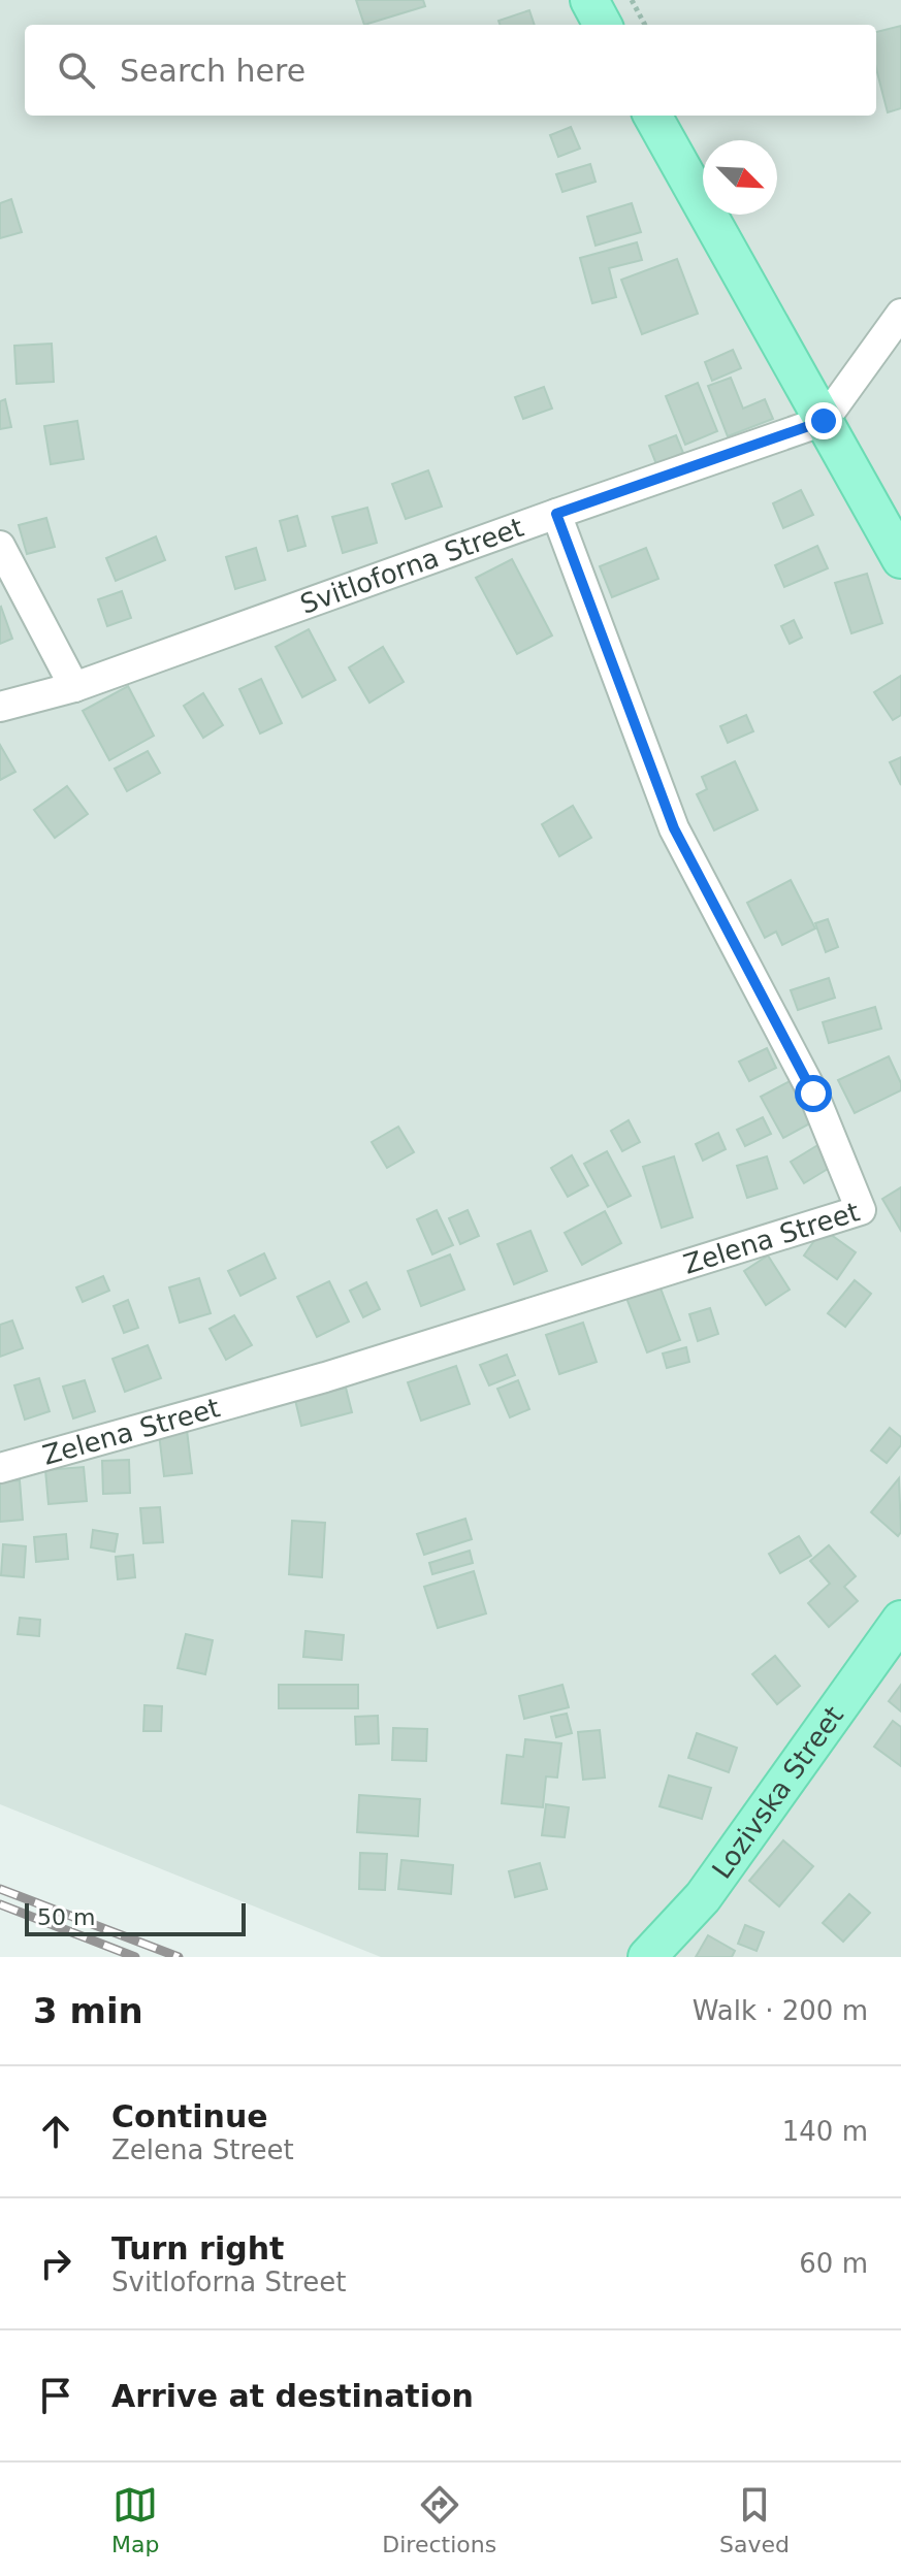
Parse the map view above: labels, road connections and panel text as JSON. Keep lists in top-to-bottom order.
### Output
{
  "streets": {
    "main road": ["Lozivska Street"],
    "street": ["Svitloforna Street", "Zelena Street"]
  },
  "crossings": [
    ["Svitloforna Street", "Zelena Street"]
  ],
  "scale_bar": "50 m",
  "north": "bottom right",
  "page": {
    "search": "Search here",
    "scale": "50 m",
    "heading": ["3 min", "Walk · 200 m"],
    "list": [
      ["Continue", "Zelena Street", "140 m"],
      ["Turn right", "Svitloforna Street", "60 m"],
      "Arrive at destination"
    ],
    "nav": ["Map", "Directions", "Saved"]
  }
}
